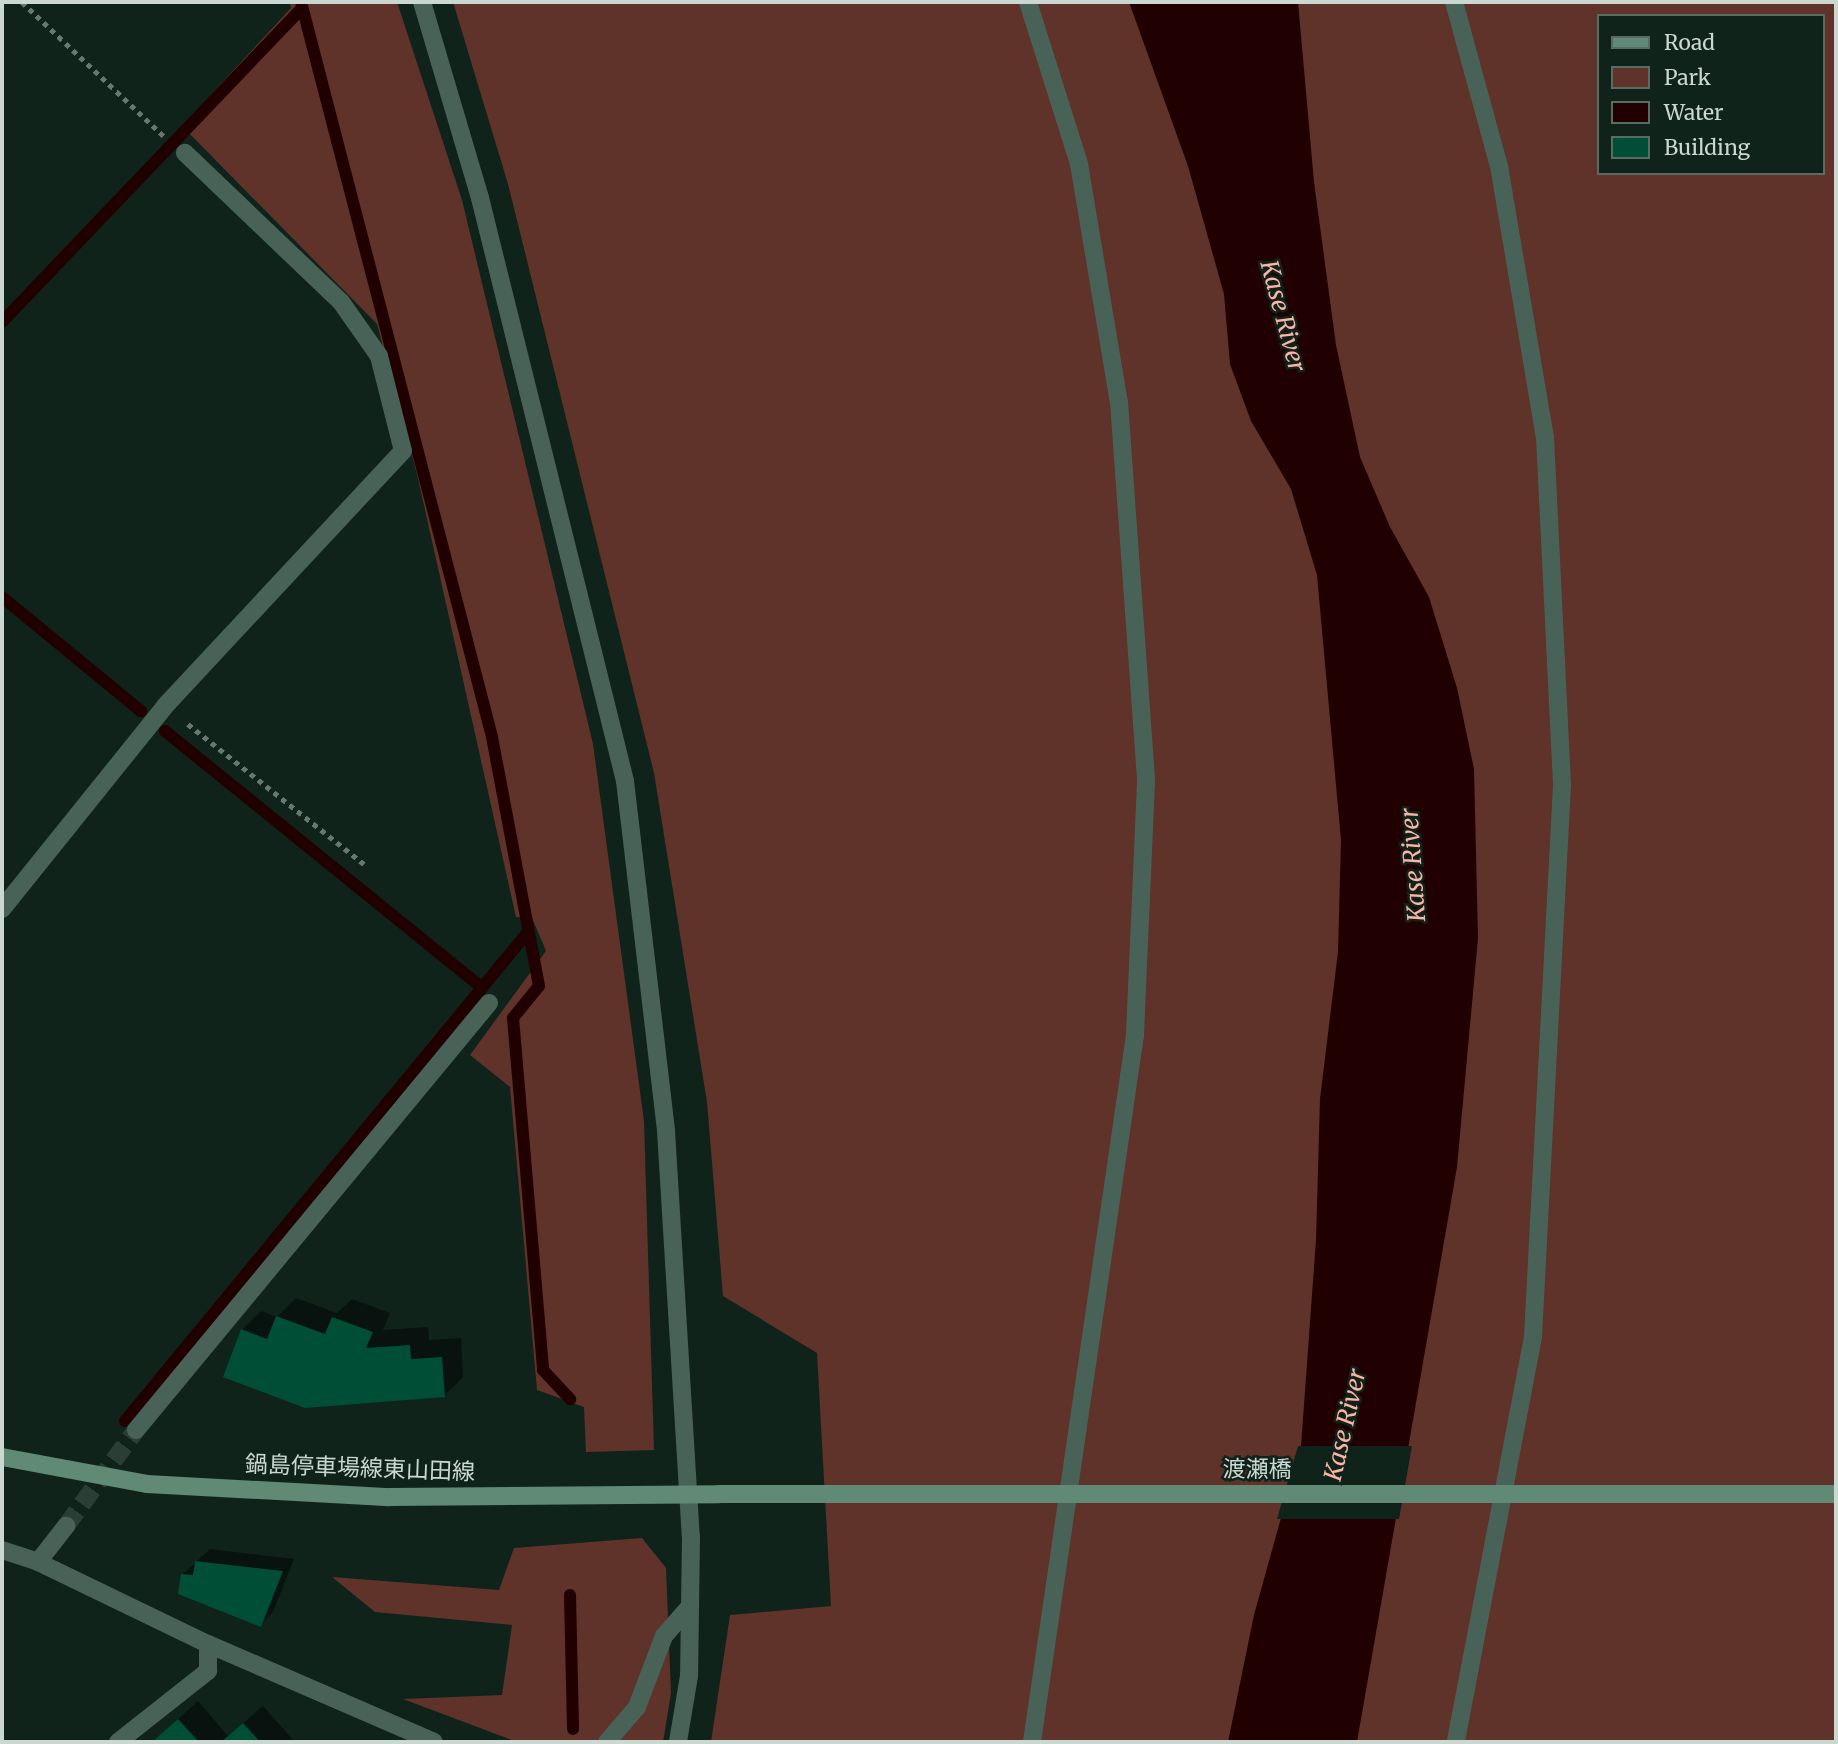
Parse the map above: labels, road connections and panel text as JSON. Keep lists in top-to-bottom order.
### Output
{
  "streets": {
    "main road": ["鍋島停車場線東山田線", "渡瀬橋"]
  },
  "crossings": [
    ["鍋島停車場線東山田線", "渡瀬橋"]
  ],
  "water": ["Kase River"],
  "legend": [
    "Road",
    "Park",
    "Water",
    "Building"
  ]
}
